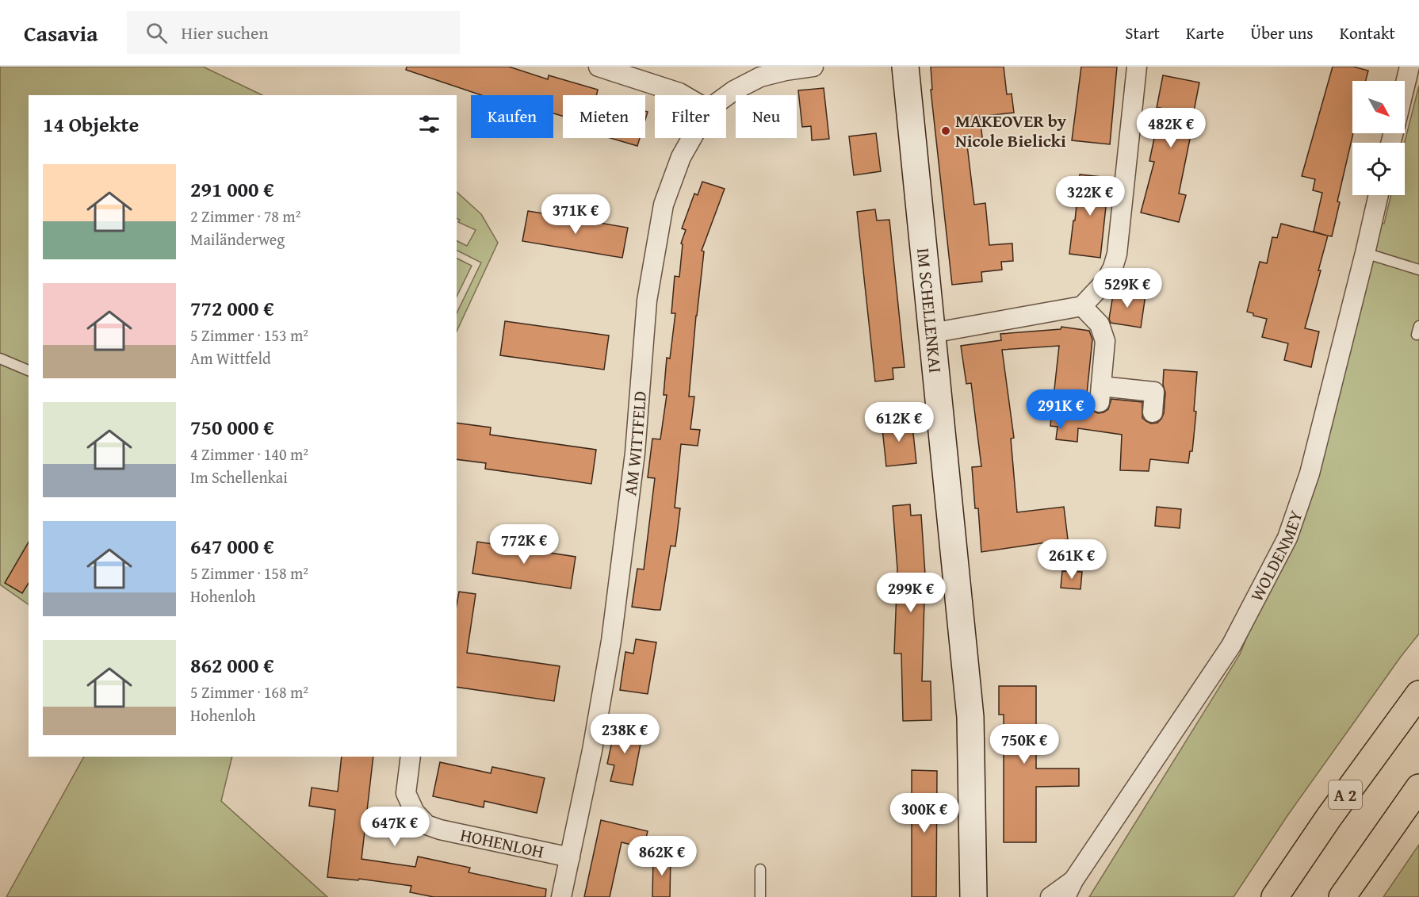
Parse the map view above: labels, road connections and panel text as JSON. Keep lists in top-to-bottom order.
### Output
{
  "streets": {
    "highway": ["A 2"],
    "street": [
      "IM SCHELLENKAI",
      "AM WITTFELD",
      "WOLDENMEY",
      "HOHENLOH"
    ]
  },
  "crossings": [
    ["AM WITTFELD", "HOHENLOH"]
  ],
  "places": ["MAKEOVER by Nicole Bielicki"],
  "north": "bottom right",
  "page": {
    "header": "Casavia",
    "search": "Hier suchen",
    "nav": [
      "Start",
      "Karte",
      "Über uns",
      "Kontakt"
    ],
    "chip": [
      "Kaufen",
      "Mieten",
      "Filter",
      "Neu"
    ],
    "heading": "14 Objekte",
    "price": [
      "482K €",
      "322K €",
      "371K €",
      "529K €",
      "291K €",
      "612K €",
      "772K €",
      "261K €",
      "299K €",
      "238K €",
      "750K €",
      "300K €",
      "647K €",
      "862K €"
    ],
    "list": [
      {
        "name": "291 000 €",
        "note": "2 Zimmer · 78 m² · Mailänderweg"
      },
      {
        "name": "772 000 €",
        "note": "5 Zimmer · 153 m² · Am Wittfeld"
      },
      {
        "name": "750 000 €",
        "note": "4 Zimmer · 140 m² · Im Schellenkai"
      },
      {
        "name": "647 000 €",
        "note": "5 Zimmer · 158 m² · Hohenloh"
      },
      {
        "name": "862 000 €",
        "note": "5 Zimmer · 168 m² · Hohenloh"
      }
    ]
  }
}
